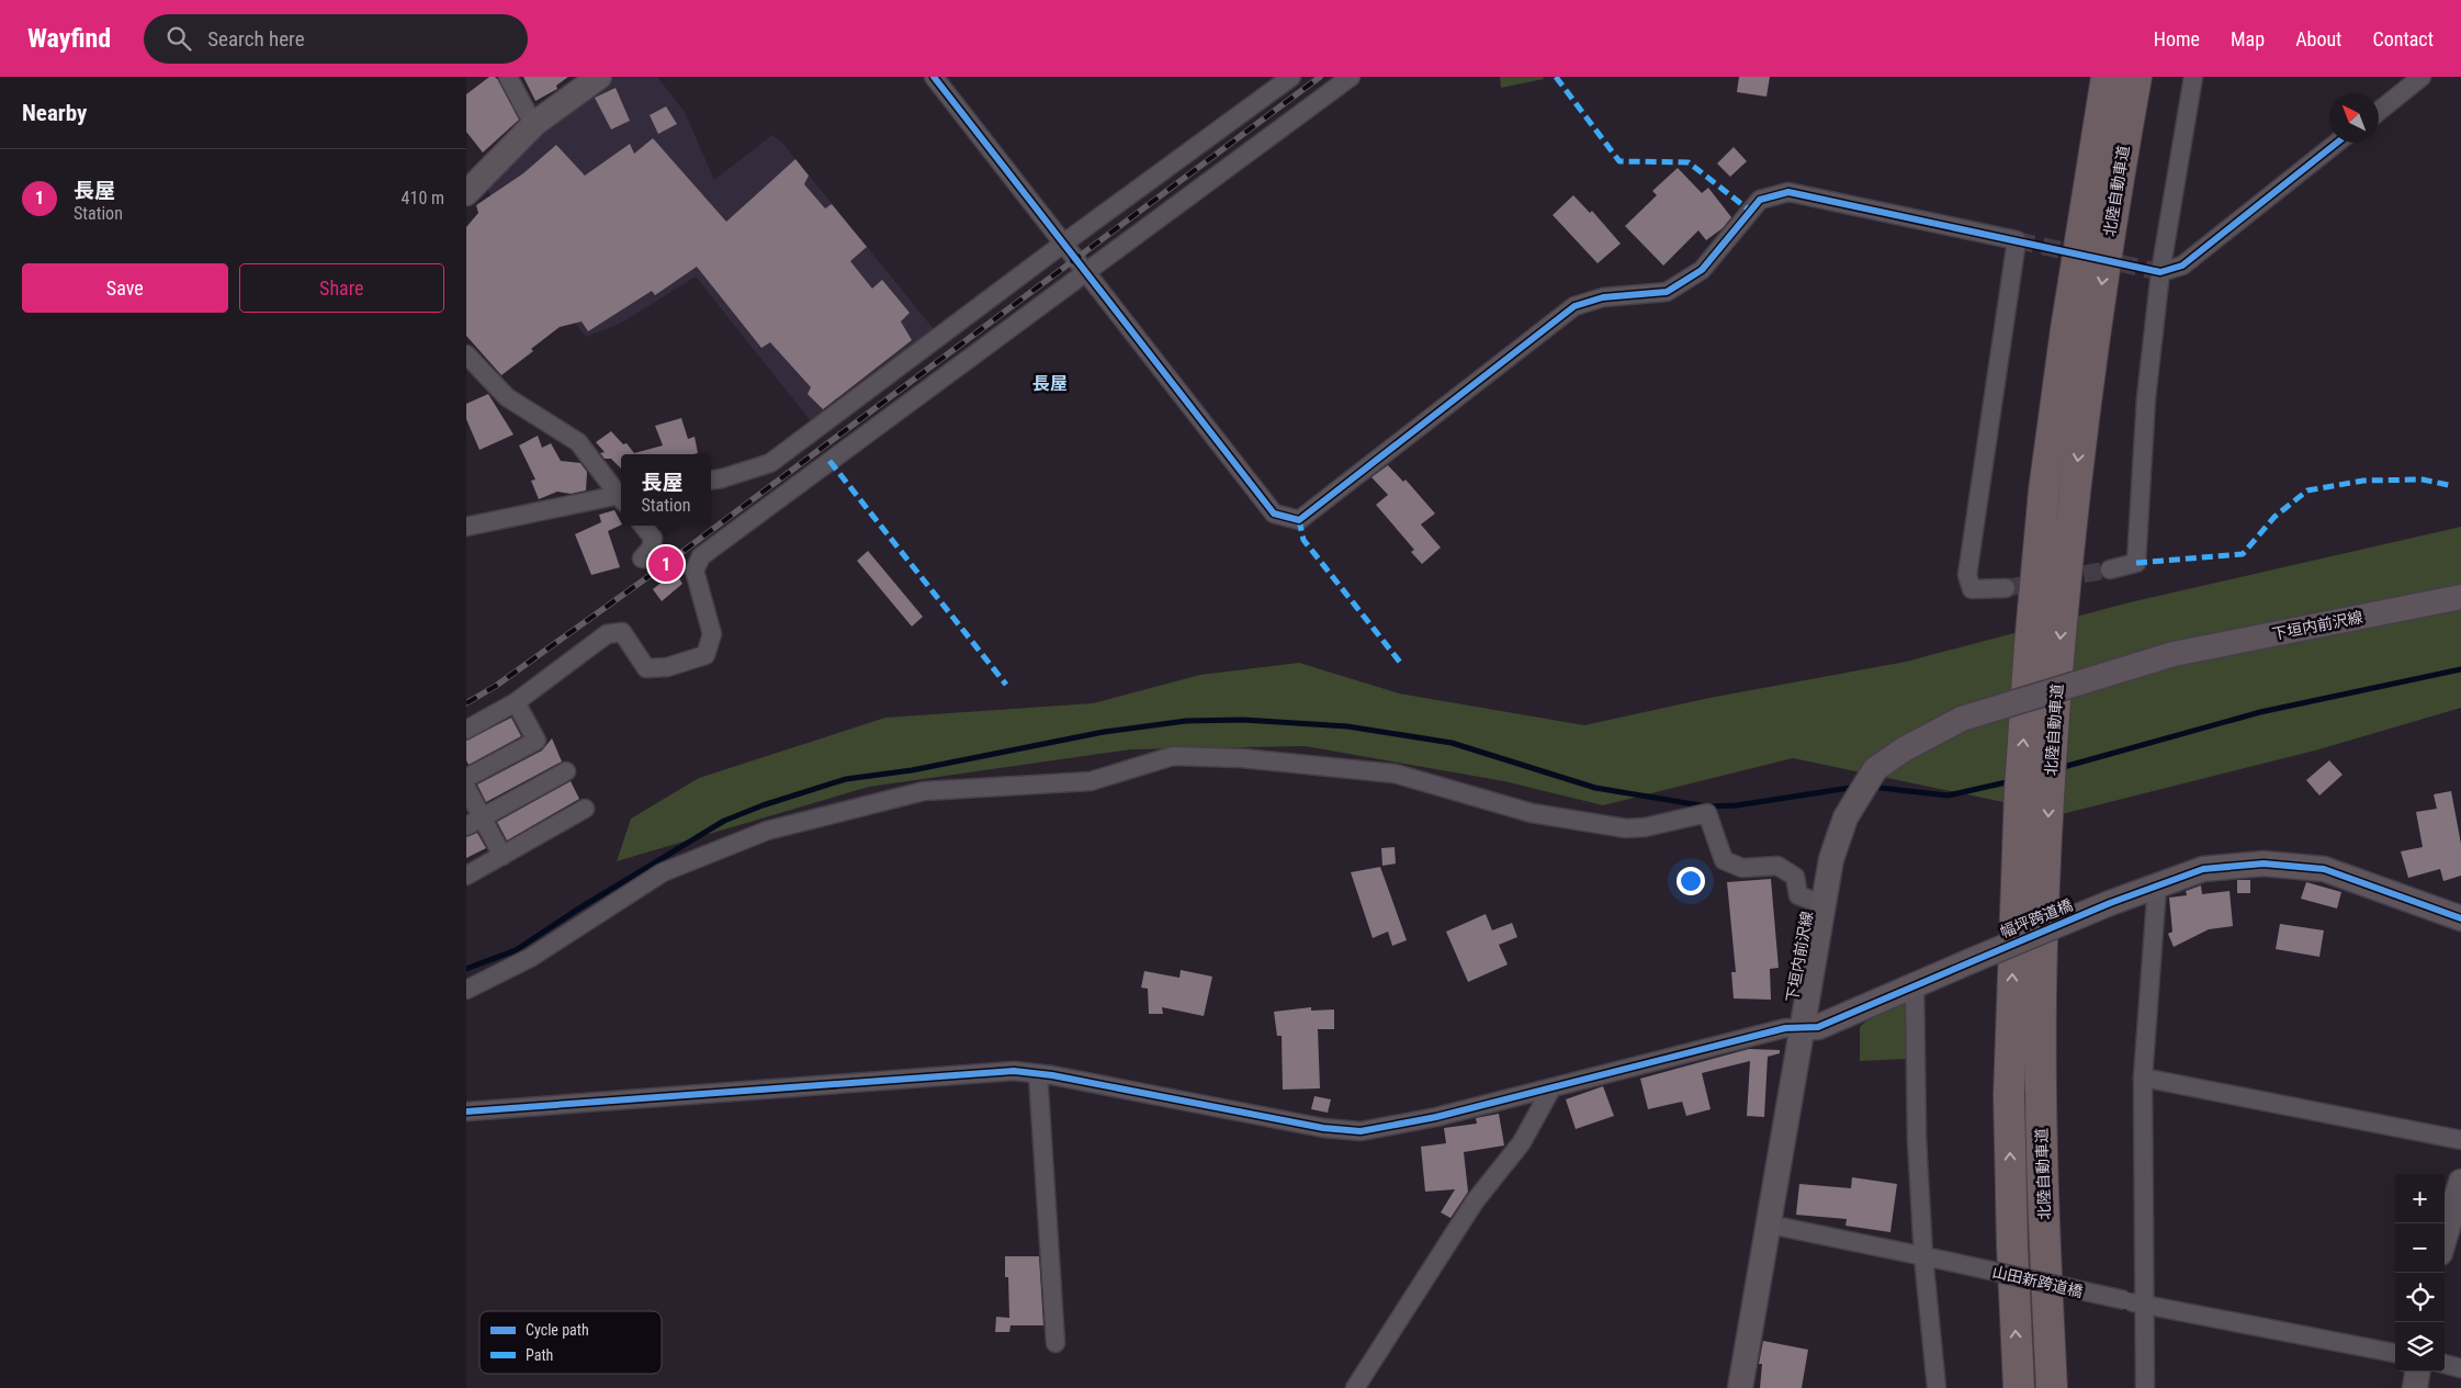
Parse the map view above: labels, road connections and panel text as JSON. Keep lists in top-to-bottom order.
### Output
{
  "streets": {
    "highway": ["北陸自動車道"],
    "main road": ["下垣内前沢線", "幅坪跨道橋"],
    "street": ["山田新跨道橋"]
  },
  "crossings": [
    ["下垣内前沢線", "幅坪跨道橋"],
    ["下垣内前沢線", "山田新跨道橋"]
  ],
  "districts": ["長屋"],
  "legend": ["Cycle path", "Path"],
  "north": "top left",
  "page": {
    "header": "Wayfind",
    "search": "Search here",
    "nav": [
      "Home",
      "Map",
      "About",
      "Contact"
    ],
    "heading": "Nearby",
    "list": [
      {
        "mark": "1",
        "name": "長屋",
        "note": "Station",
        "value": "410 m"
      }
    ],
    "buttons": ["Save", "Share"],
    "popup": ["長屋", "Station"],
    "pins": "1",
    "map_buttons": ["+", "−"]
  }
}
